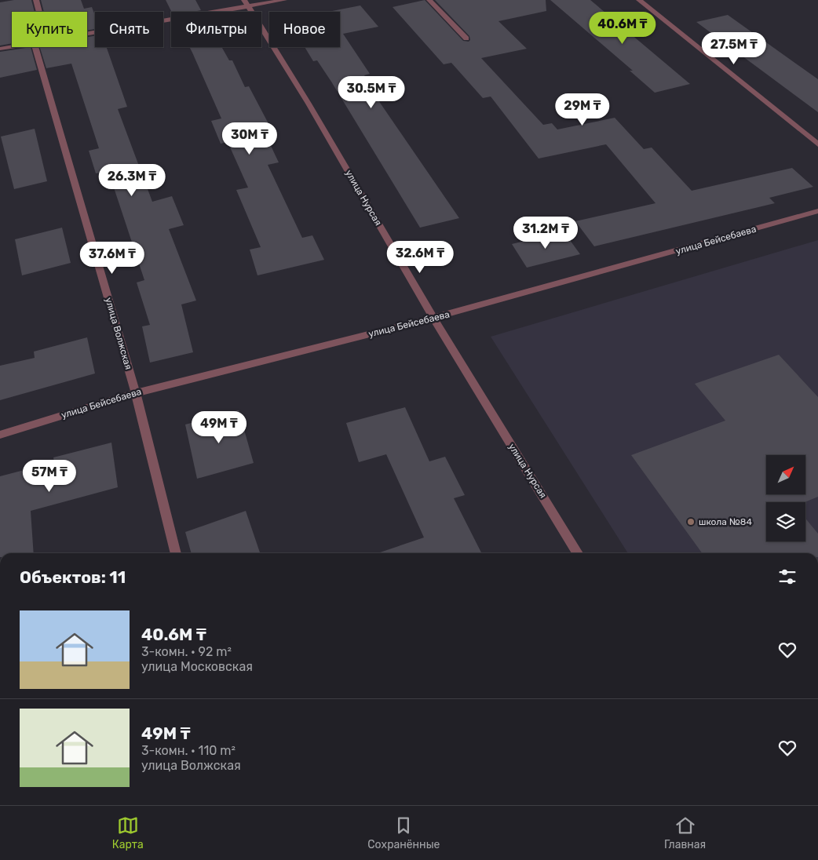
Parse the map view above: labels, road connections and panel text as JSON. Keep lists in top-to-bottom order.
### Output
{
  "streets": {
    "street": ["улица Нурсая", "улица Бейсебаева", "улица Волжская"]
  },
  "crossings": [
    ["улица Нурсая", "улица Бейсебаева"],
    ["улица Бейсебаева", "улица Волжская"]
  ],
  "places": ["школа №84"],
  "north": "top right",
  "page": {
    "price": [
      "40.6M ₸",
      "27.5M ₸",
      "30.5M ₸",
      "29M ₸",
      "30M ₸",
      "26.3M ₸",
      "31.2M ₸",
      "32.6M ₸",
      "37.6M ₸",
      "49M ₸",
      "57M ₸"
    ],
    "chip": [
      "Купить",
      "Снять",
      "Фильтры",
      "Новое"
    ],
    "heading": "Объектов: 11",
    "list": [
      {
        "name": "40.6M ₸",
        "note": "3-комн. · 92 m² · улица Московская"
      },
      {
        "name": "49M ₸",
        "note": "3-комн. · 110 m² · улица Волжская"
      }
    ],
    "tabs": ["Карта", "Сохранённые", "Главная"]
  }
}
